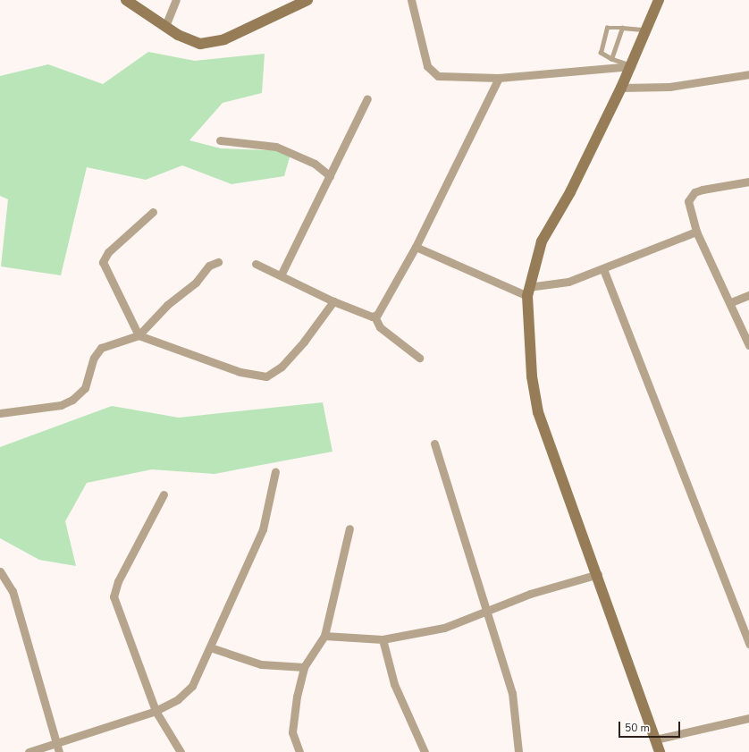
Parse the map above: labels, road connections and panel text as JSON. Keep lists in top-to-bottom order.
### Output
{
  "scale_bar": "50 m"
}
